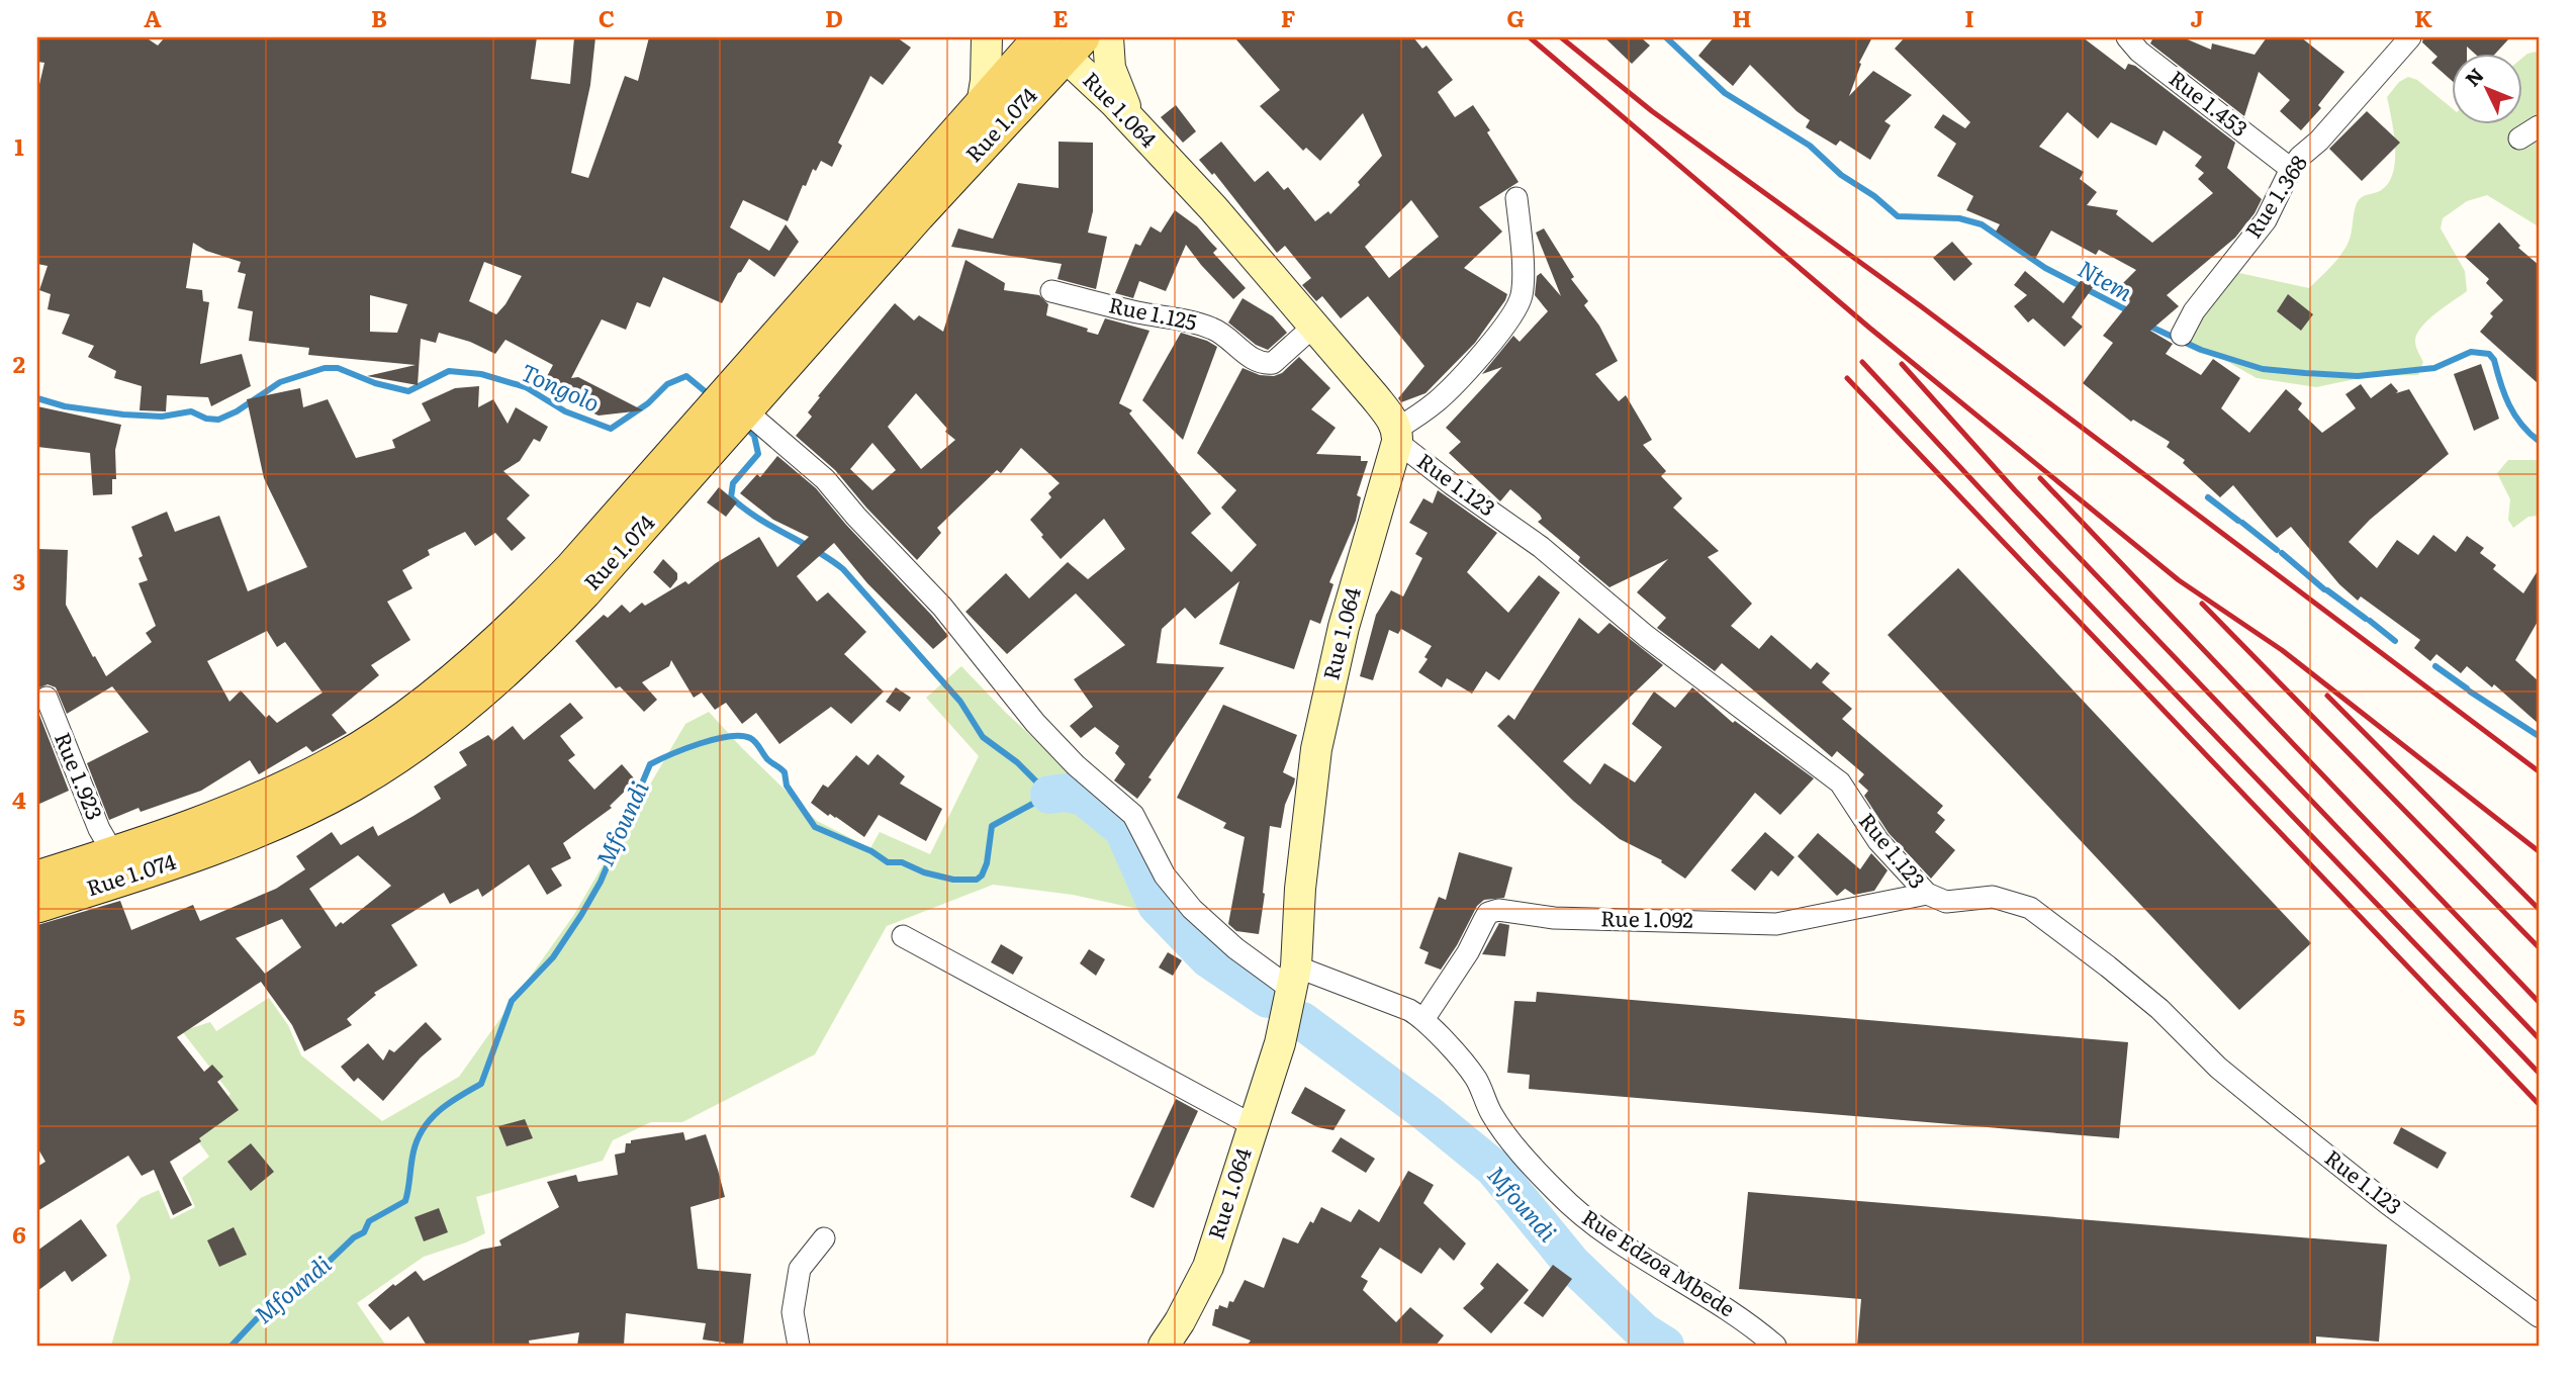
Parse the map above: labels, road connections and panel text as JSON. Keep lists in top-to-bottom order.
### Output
{
  "streets": {
    "main road": ["Rue 1.064", "Rue 1.074"],
    "street": [
      "Rue 1.453",
      "Rue 1.368",
      "Rue 1.125",
      "Rue 1.123",
      "Rue 1.923",
      "Rue 1.092",
      "Rue Edzoa Mbede"
    ]
  },
  "crossings": [
    ["Rue 1.453", "Rue 1.368"],
    ["Rue 1.064", "Rue 1.074"],
    ["Rue 1.064", "Rue 1.125"],
    ["Rue 1.064", "Rue 1.123"],
    ["Rue 1.064", "Rue Edzoa Mbede"],
    ["Rue 1.074", "Rue 1.923"],
    ["Rue 1.074", "Rue Edzoa Mbede"],
    ["Rue 1.123", "Rue 1.092"],
    ["Rue 1.092", "Rue Edzoa Mbede"]
  ],
  "water": ["Ntem", "Tongolo", "Mfoundi"],
  "north": "top left",
  "grid": {
    "columns": [
      "A",
      "B",
      "C",
      "D",
      "E",
      "F",
      "G",
      "H",
      "I",
      "J",
      "K"
    ],
    "rows": [
      "1",
      "2",
      "3",
      "4",
      "5",
      "6"
    ]
  }
}
